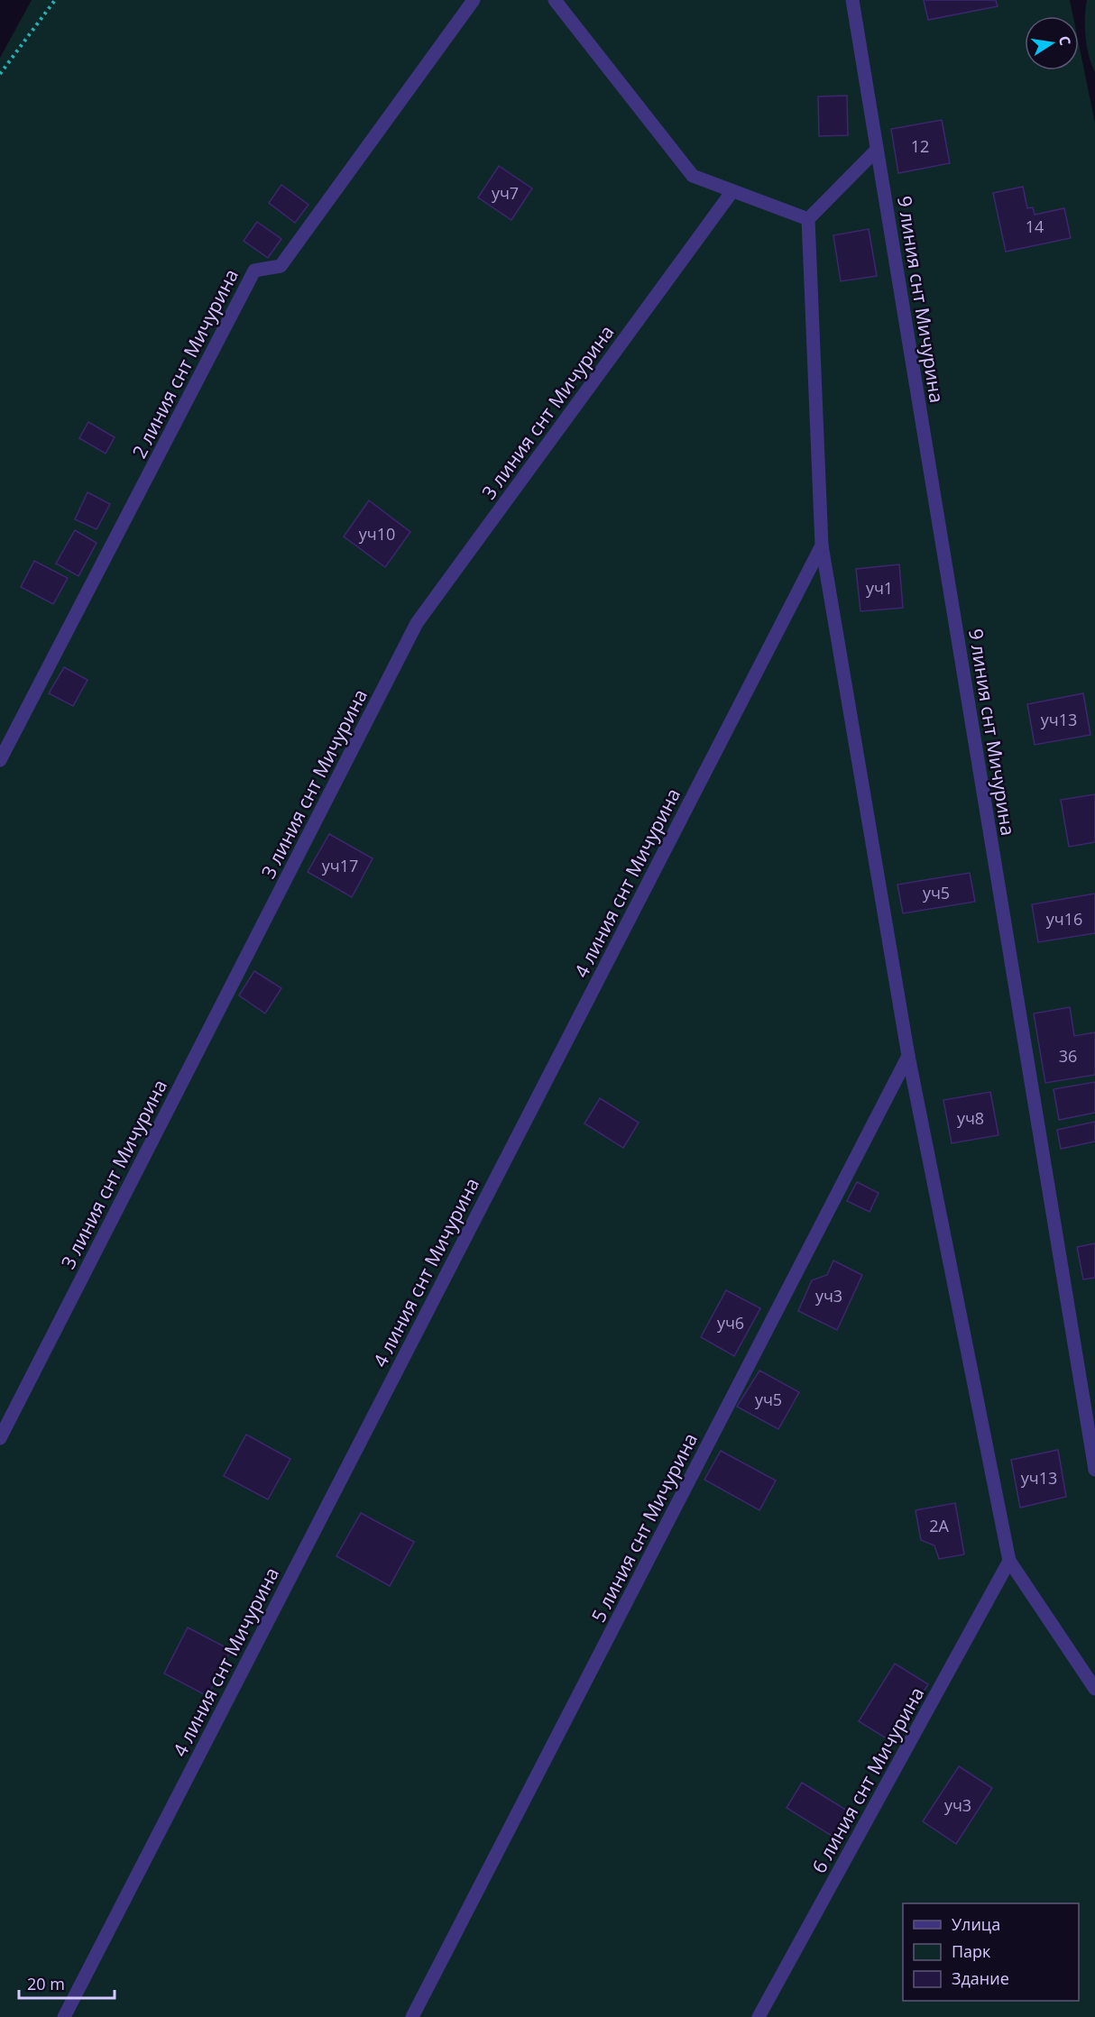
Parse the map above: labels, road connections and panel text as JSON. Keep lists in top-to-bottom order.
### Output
{
  "streets": {
    "street": [
      "9 линия снт Мичурина",
      "2 линия снт Мичурина",
      "3 линия снт Мичурина",
      "4 линия снт Мичурина",
      "5 линия снт Мичурина",
      "6 линия снт Мичурина"
    ]
  },
  "house_numbers": [
    "12",
    "уч7",
    "14",
    "уч10",
    "уч1",
    "уч13",
    "уч17",
    "уч5",
    "уч16",
    "36",
    "уч8",
    "уч3",
    "уч6",
    "уч5",
    "уч13",
    "2А",
    "уч3"
  ],
  "legend": ["Улица", "Парк", "Здание"],
  "scale_bar": "20 m",
  "north": "right"
}
